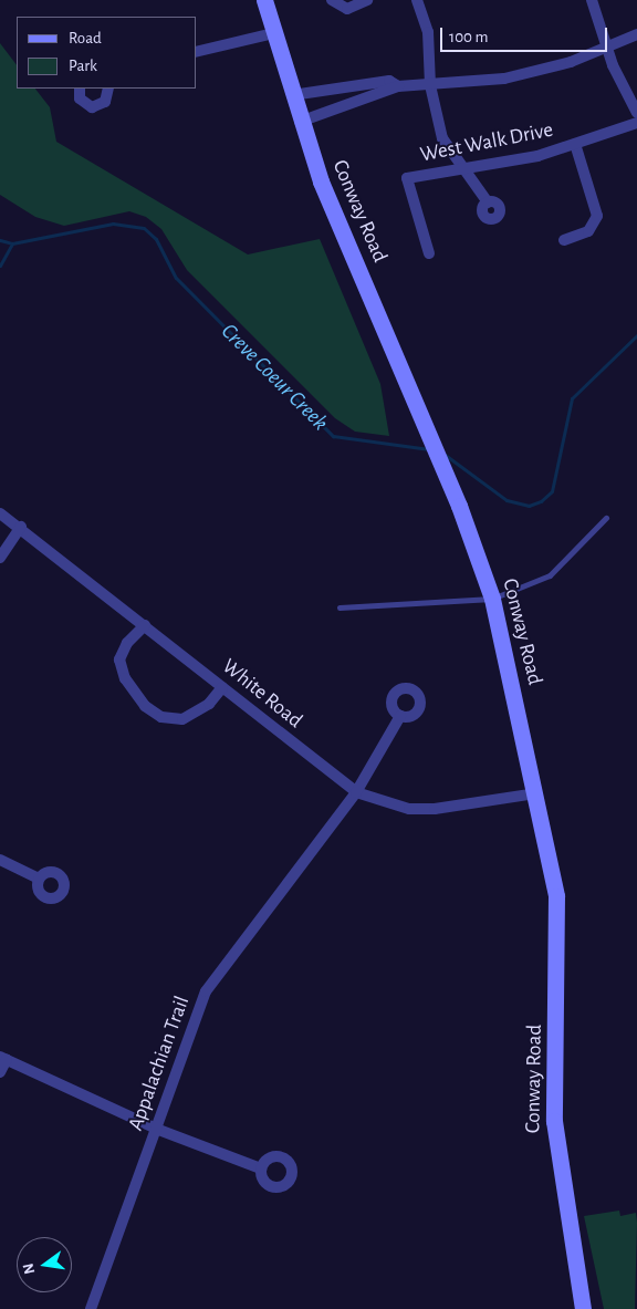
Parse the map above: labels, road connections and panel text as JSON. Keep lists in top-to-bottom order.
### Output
{
  "streets": {
    "street": [
      "West Walk Drive",
      "Conway Road",
      "White Road",
      "Appalachian Trail"
    ]
  },
  "crossings": [
    ["Conway Road", "White Road"],
    ["White Road", "Appalachian Trail"]
  ],
  "water": ["Creve Coeur Creek"],
  "legend": ["Road", "Park"],
  "scale_bar": "100 m",
  "north": "left"
}
